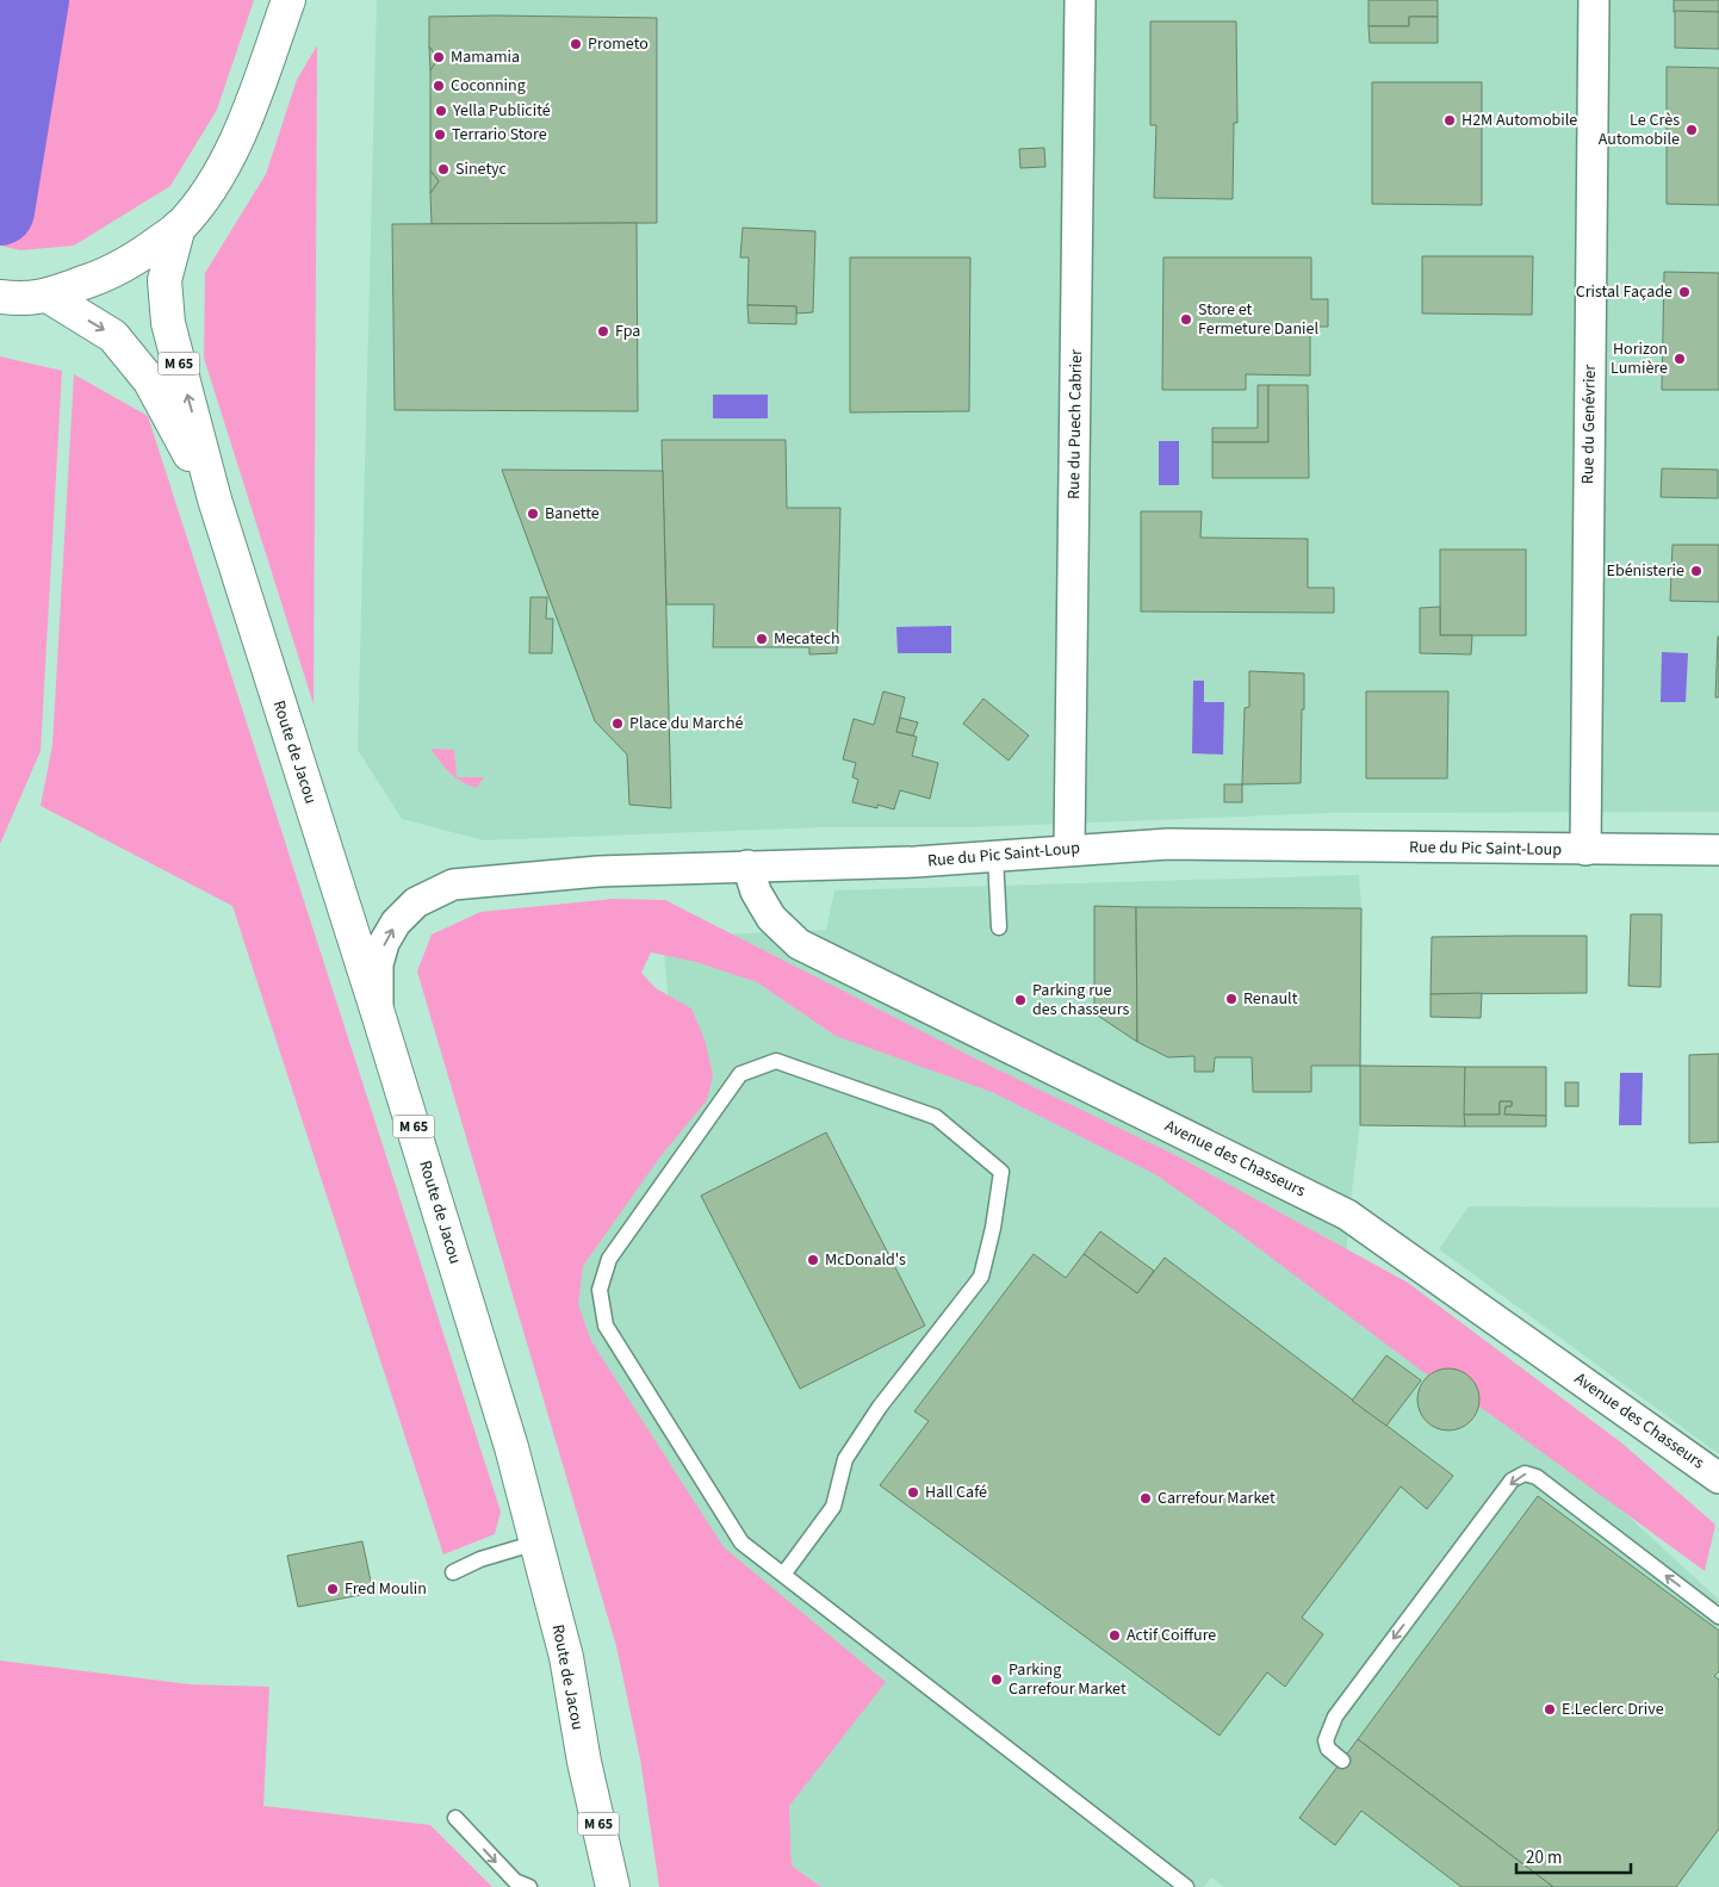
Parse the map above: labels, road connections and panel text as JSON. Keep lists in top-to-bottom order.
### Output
{
  "streets": {
    "main road": ["M 65", "Route de Jacou"],
    "street": [
      "Rue du Puech Cabrier",
      "Rue du Genévrier",
      "Rue du Pic Saint-Loup",
      "Avenue des Chasseurs"
    ]
  },
  "crossings": [
    ["Rue du Puech Cabrier", "Rue du Pic Saint-Loup"],
    ["Rue du Genévrier", "Rue du Pic Saint-Loup"],
    ["Route de Jacou", "Rue du Pic Saint-Loup"],
    ["Rue du Pic Saint-Loup", "Avenue des Chasseurs"]
  ],
  "places": [
    "Prometo",
    "Mamamia",
    "Coconning",
    "Yella Publicité",
    "H2M Automobile",
    "Le Crès Automobile",
    "Terrario Store",
    "Sinetyc",
    "Cristal Façade",
    "Store et Fermeture Daniel",
    "Fpa",
    "Horizon Lumière",
    "Banette",
    "Ebénisterie",
    "Mecatech",
    "Place du Marché",
    "Renault",
    "Parking rue des chasseurs",
    "McDonald's",
    "Hall Café",
    "Carrefour Market",
    "Fred Moulin",
    "Actif Coiffure",
    "Parking Carrefour Market",
    "E.Leclerc Drive"
  ],
  "scale_bar": "20 m"
}
